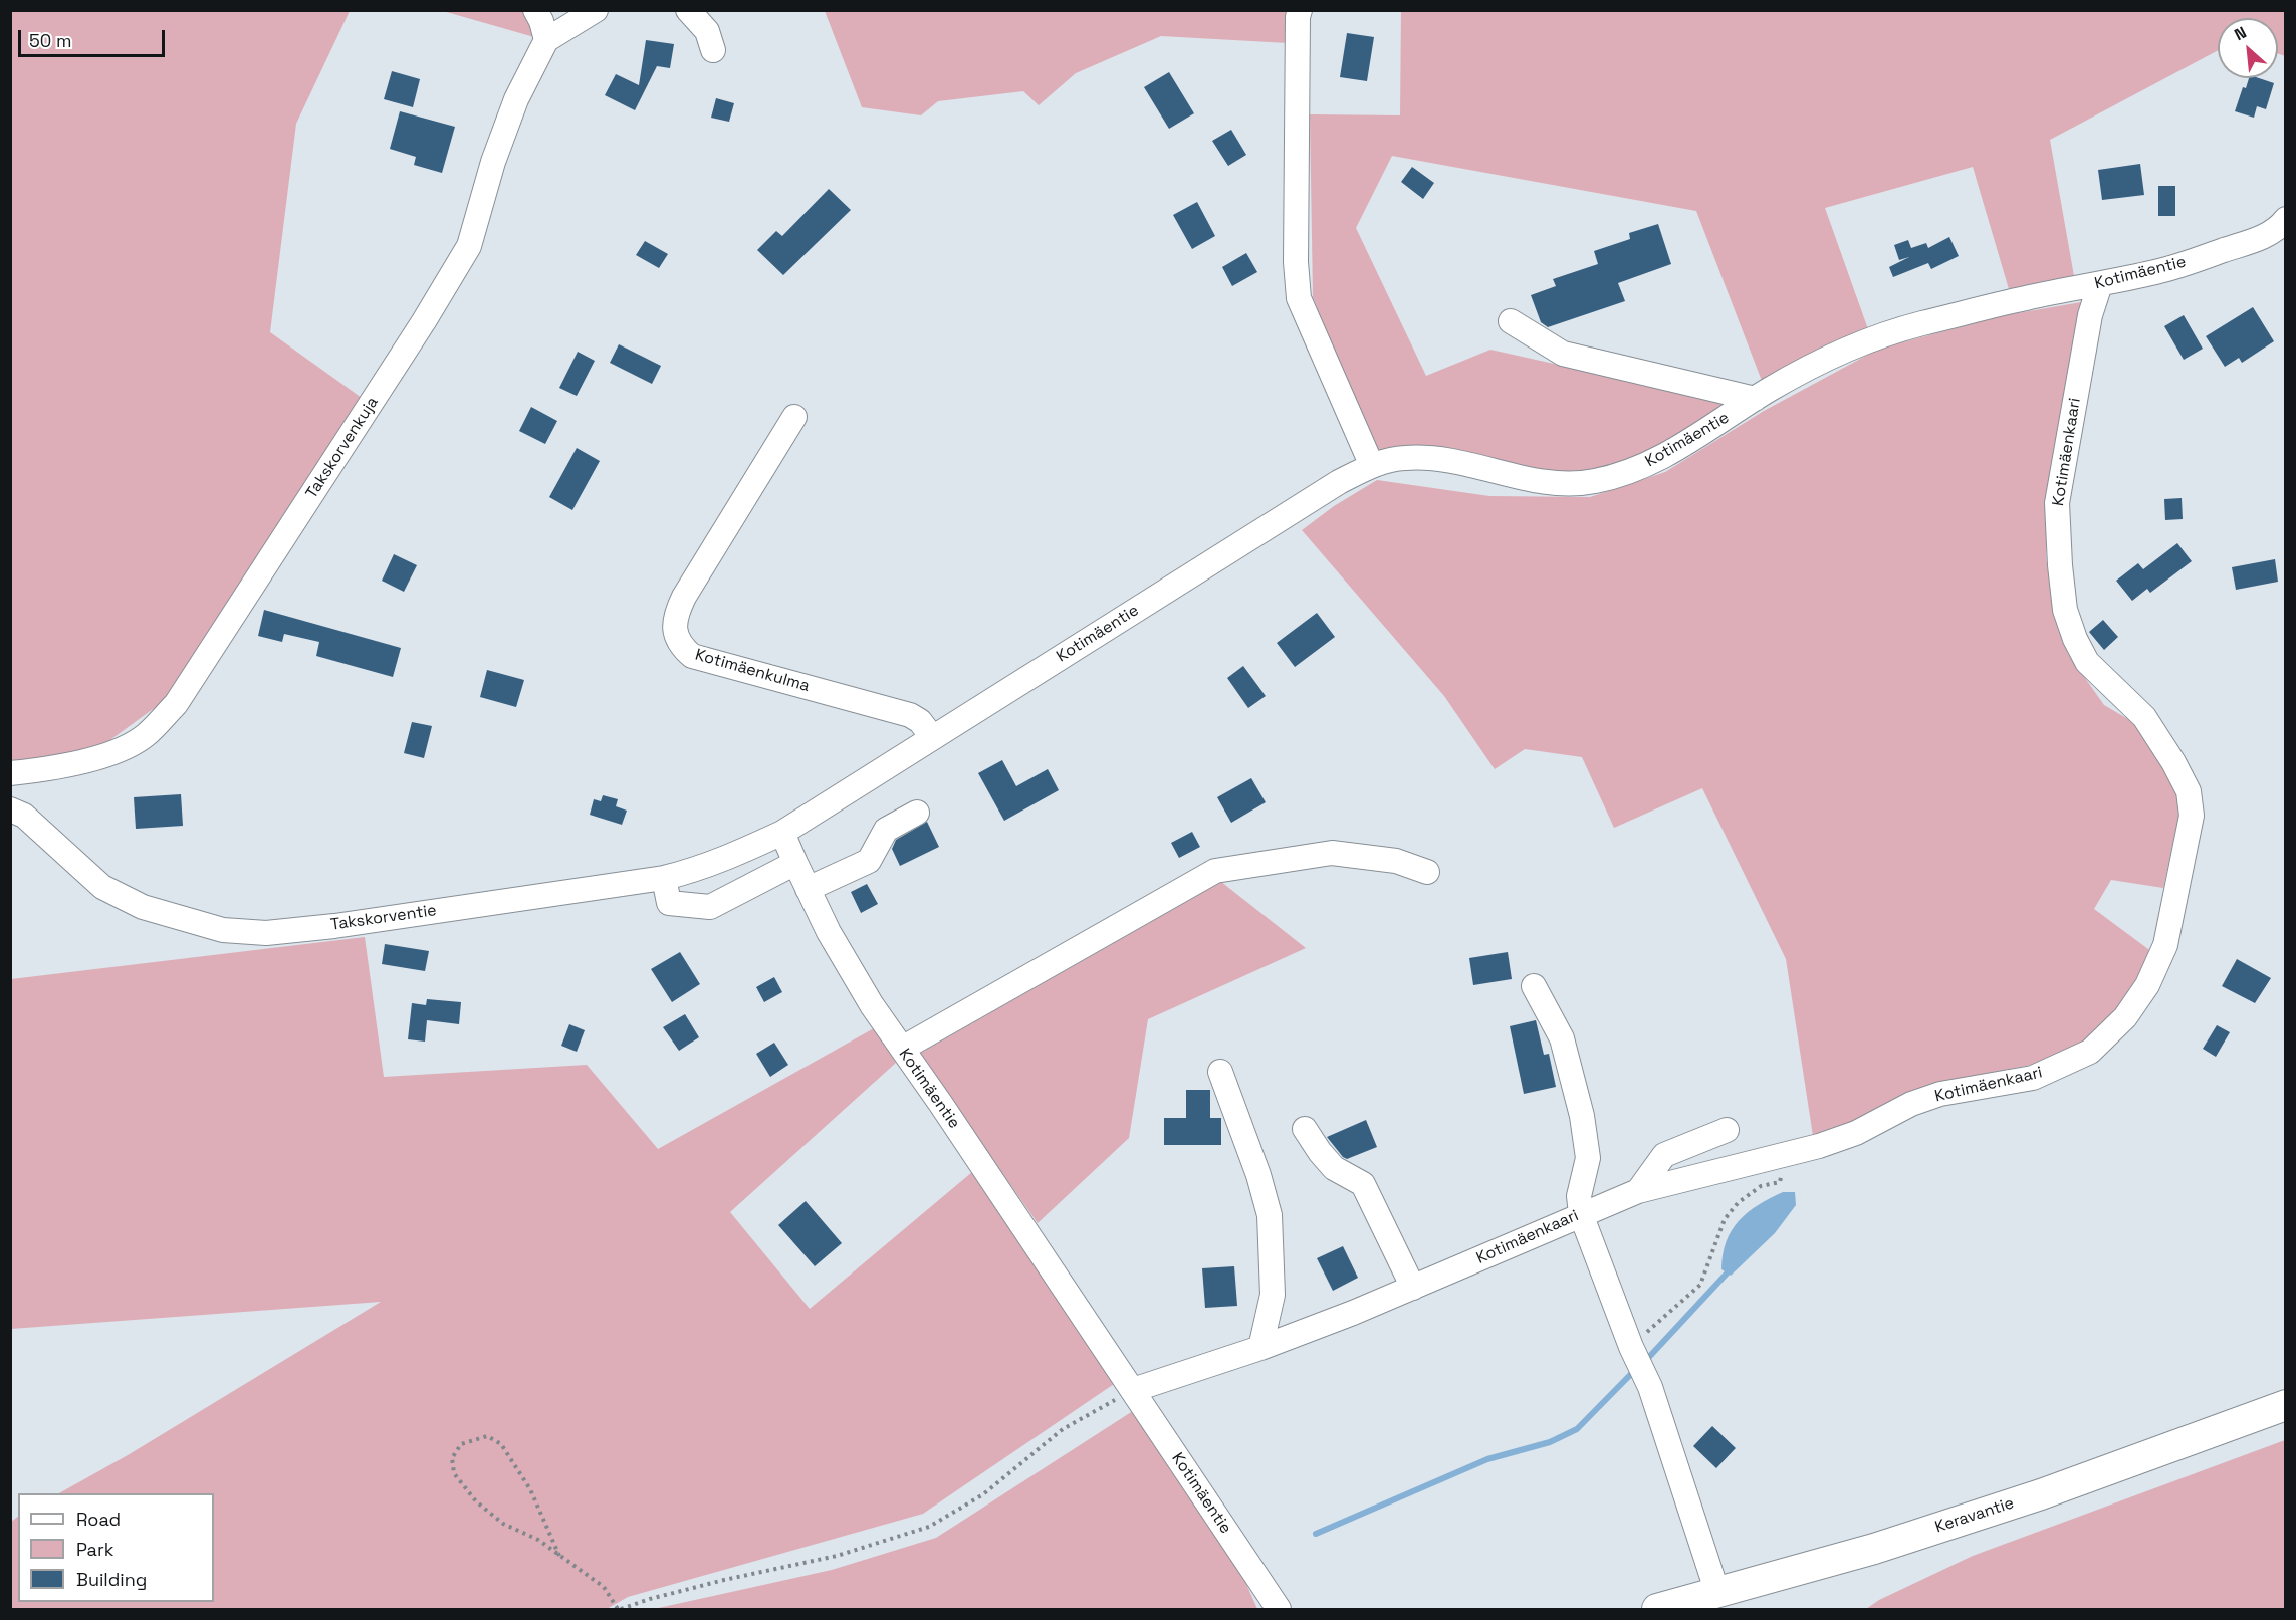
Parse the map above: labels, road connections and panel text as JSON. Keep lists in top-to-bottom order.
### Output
{
  "streets": {
    "main road": ["Keravantie"],
    "street": [
      "Kotimäentie",
      "Takskorvenkuja",
      "Kotimäenkaari",
      "Kotimäenkulma",
      "Takskorventie"
    ]
  },
  "crossings": [
    ["Kotimäentie", "Kotimäenkaari"],
    ["Kotimäentie", "Kotimäenkulma"],
    ["Kotimäentie", "Takskorventie"]
  ],
  "legend": ["Road", "Park", "Building"],
  "scale_bar": "50 m",
  "north": "top left"
}
